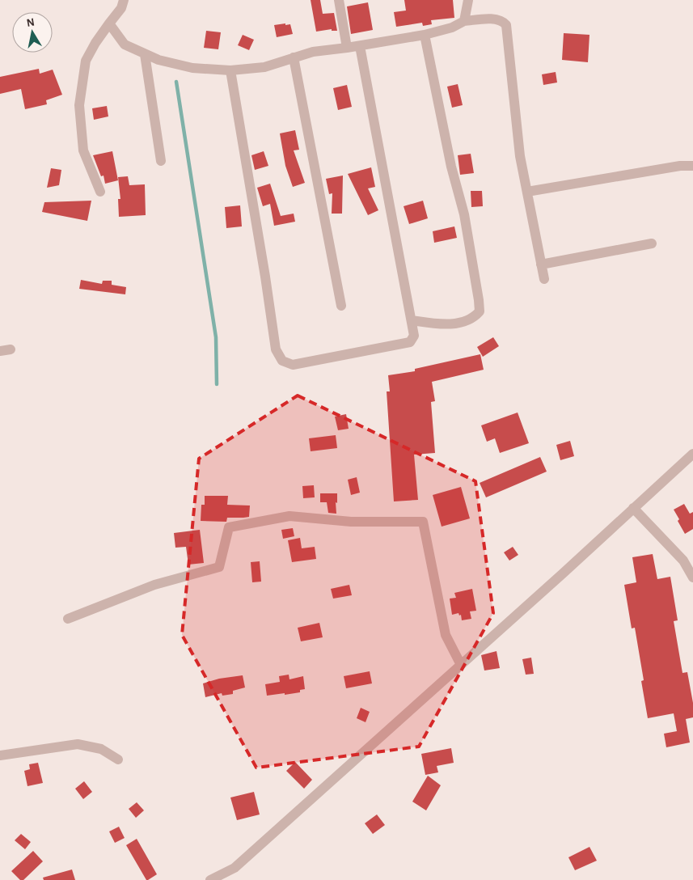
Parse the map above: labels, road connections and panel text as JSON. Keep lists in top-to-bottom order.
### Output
{
  "north": "top"
}
